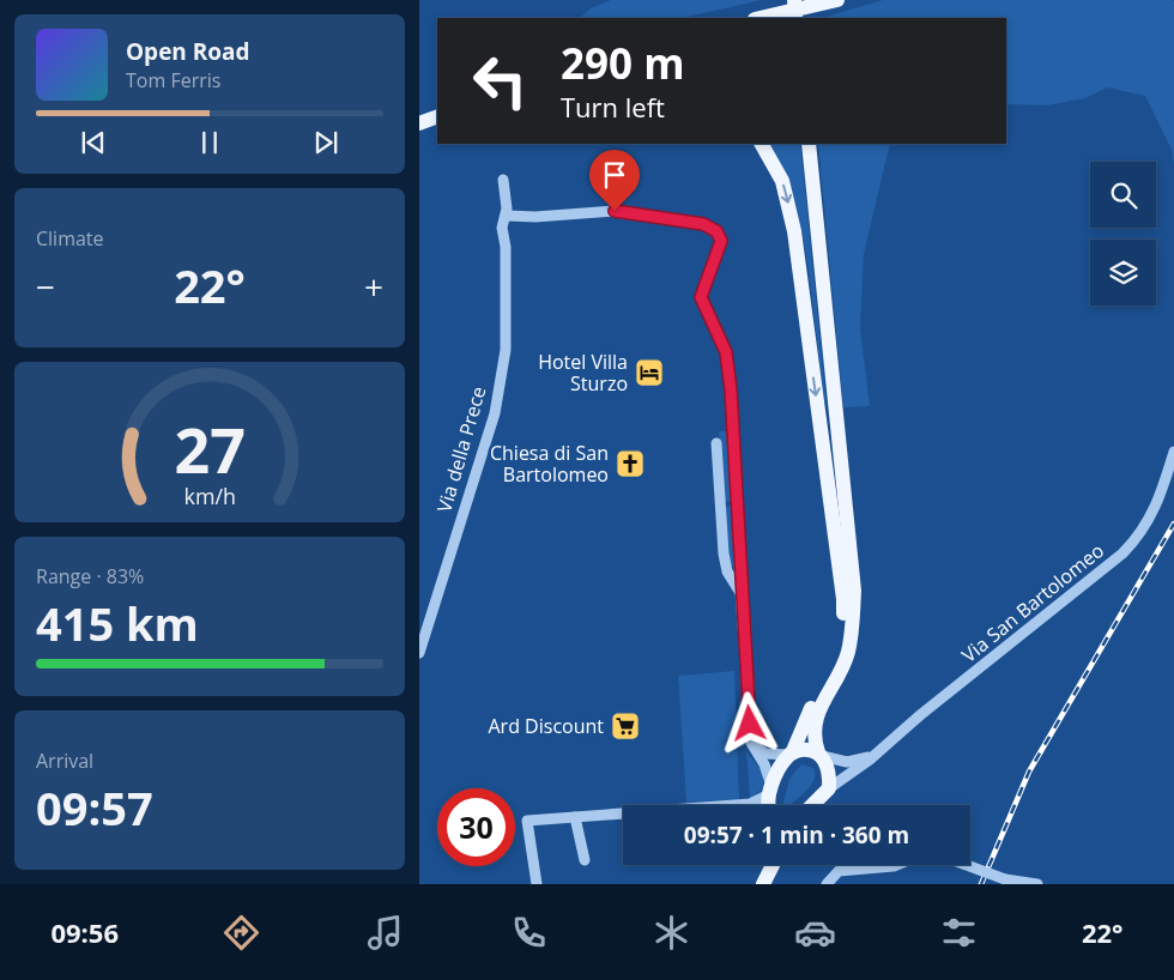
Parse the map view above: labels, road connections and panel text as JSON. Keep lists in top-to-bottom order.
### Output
{
  "streets": {
    "street": ["Via della Prece", "Via San Bartolomeo"]
  },
  "places": {
    "hotel": ["Hotel Villa Sturzo"],
    "church": ["Chiesa di San Bartolomeo"],
    "supermarket": ["Ard Discount"]
  },
  "page": {
    "turn": ["290 m", "Turn left"],
    "song": ["Open Road", "Tom Ferris"],
    "tile": [
      "Climate",
      ["Range · 83%", "415 km"],
      ["Arrival", "09:57"]
    ],
    "heat": ["−", "22°", "+"],
    "limit": "30",
    "trip": "09:57 · 1 min · 360 m",
    "tabs": ["09:56", "22°"],
    "gauge": ["27", "km/h"]
  }
}
